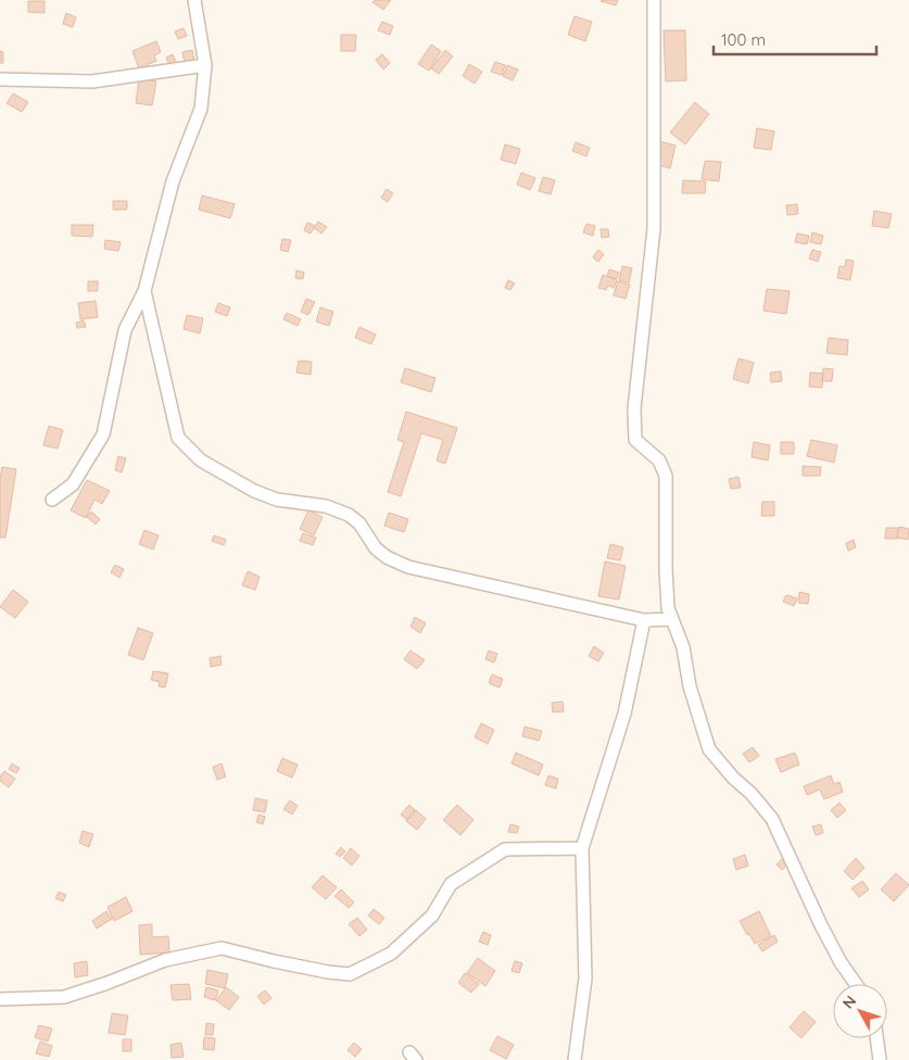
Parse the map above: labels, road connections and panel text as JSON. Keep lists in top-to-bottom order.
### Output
{
  "scale_bar": "100 m",
  "north": "top left"
}
